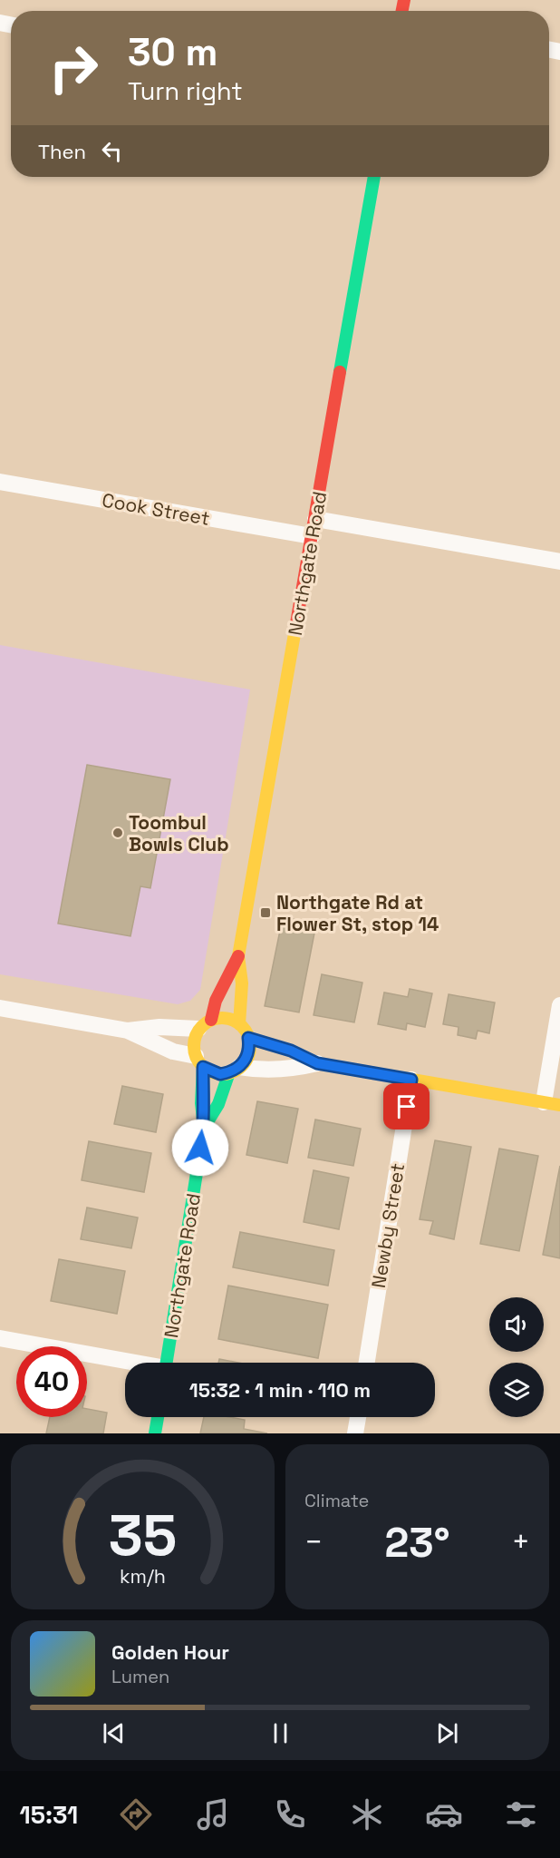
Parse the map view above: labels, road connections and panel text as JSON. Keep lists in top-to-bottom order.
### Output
{
  "streets": {
    "street": ["Cook Street", "Northgate Road", "Newby Street"]
  },
  "crossings": [
    ["Cook Street", "Northgate Road"]
  ],
  "places": {
    "other": ["Toombul Bowls Club"],
    "transit": ["Northgate Rd at Flower St, stop 14"]
  },
  "page": {
    "turn": ["30 m", "Turn right"],
    "then": "Then",
    "limit": "40",
    "trip": "15:32 · 1 min · 110 m",
    "tile": "Climate",
    "heat": ["−", "23°", "+"],
    "song": ["Golden Hour", "Lumen"],
    "tabs": "15:31",
    "gauge": ["35", "km/h"]
  }
}
